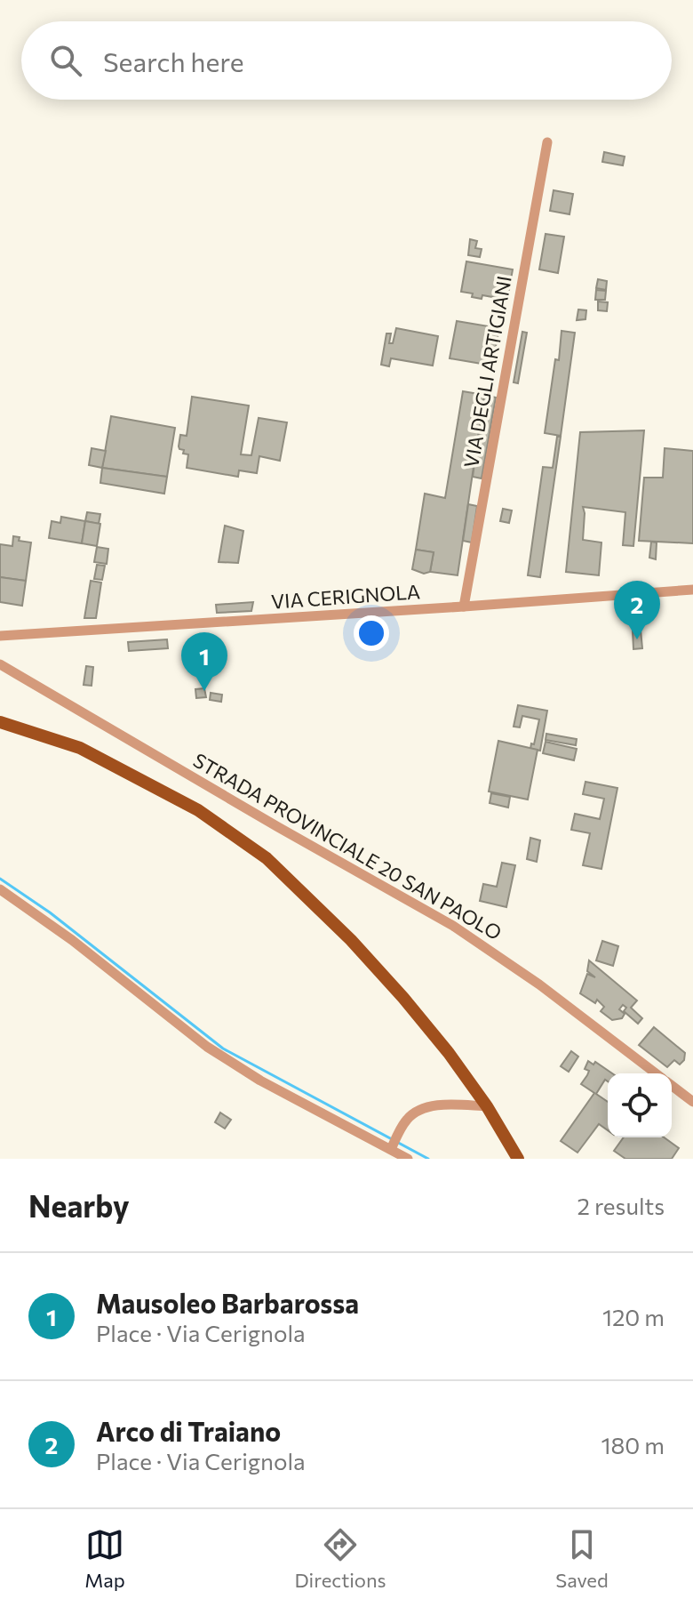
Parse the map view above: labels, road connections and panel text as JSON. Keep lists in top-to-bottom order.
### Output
{
  "streets": {
    "street": ["VIA DEGLI ARTIGIANI", "VIA CERIGNOLA", "STRADA PROVINCIALE 20 SAN PAOLO"]
  },
  "crossings": [
    ["VIA DEGLI ARTIGIANI", "VIA CERIGNOLA"]
  ],
  "page": {
    "search": "Search here",
    "pins": ["2", "1"],
    "heading": ["Nearby", "2 results"],
    "list": [
      {
        "mark": "1",
        "name": "Mausoleo Barbarossa",
        "note": "Place · Via Cerignola",
        "value": "120 m"
      },
      {
        "mark": "2",
        "name": "Arco di Traiano",
        "note": "Place · Via Cerignola",
        "value": "180 m"
      }
    ],
    "nav": ["Map", "Directions", "Saved"]
  }
}
